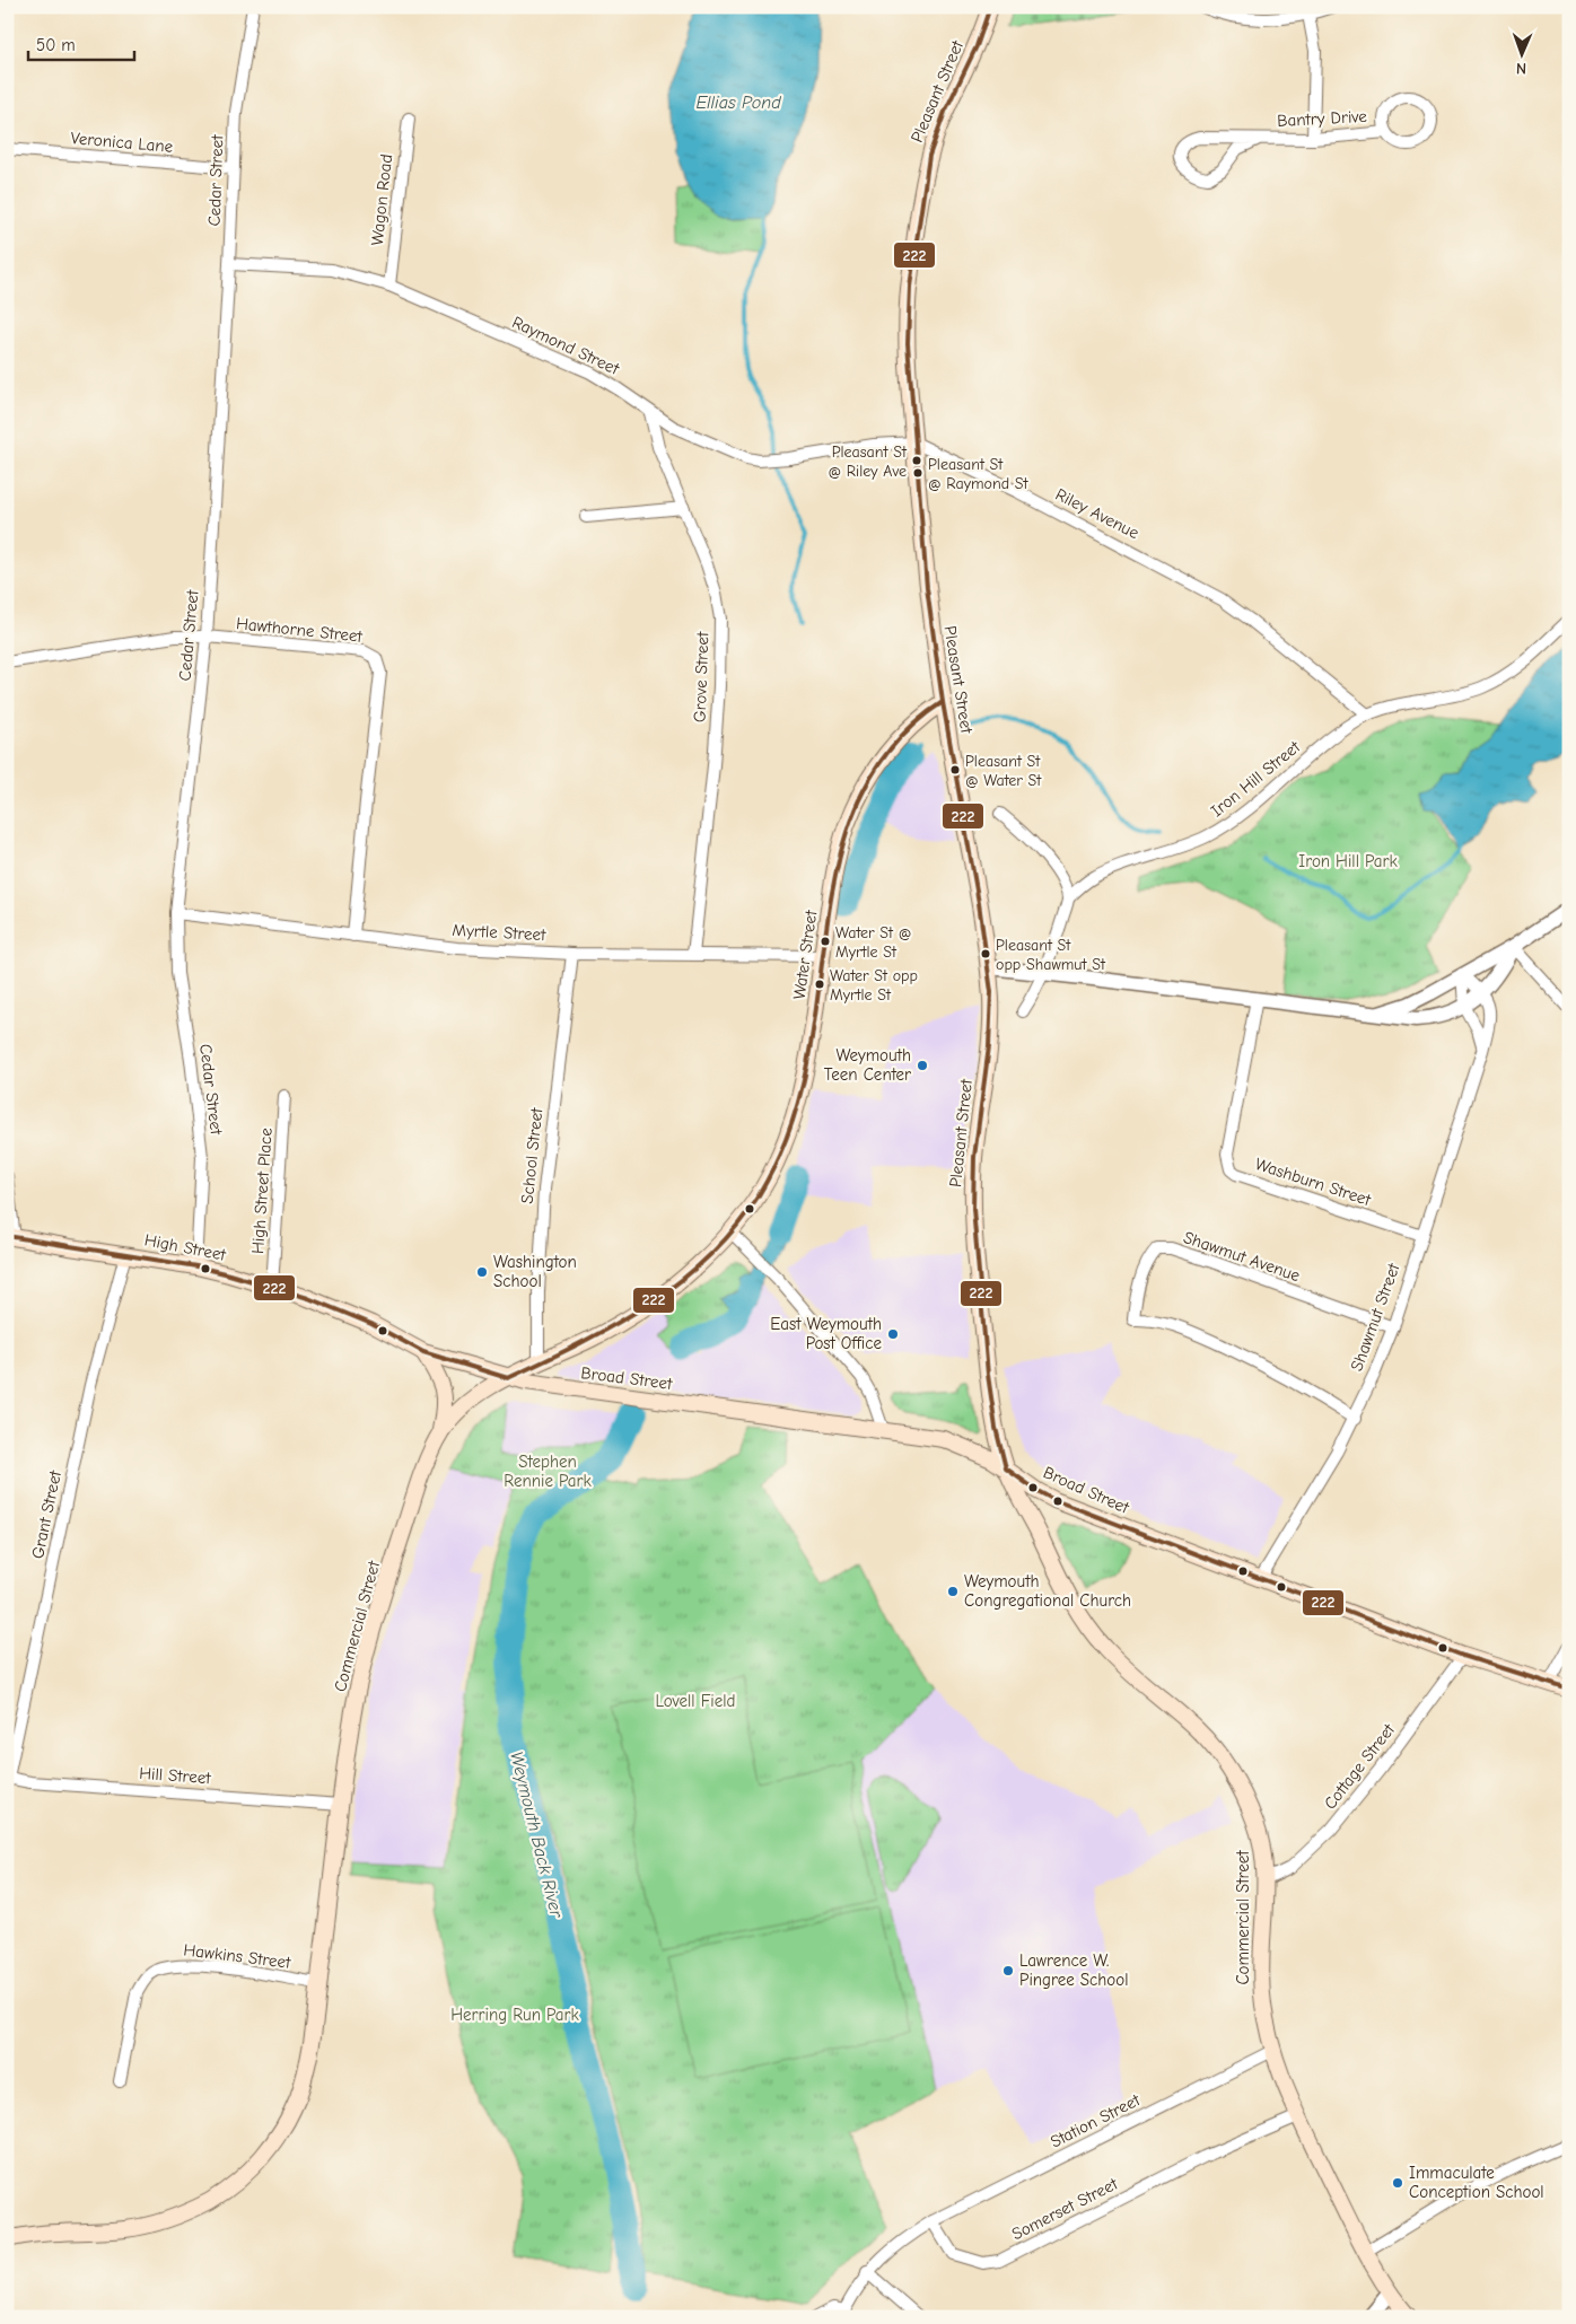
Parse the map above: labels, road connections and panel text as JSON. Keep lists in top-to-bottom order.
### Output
{
  "streets": {
    "main road": [
      "Pleasant Street",
      "Water Street",
      "High Street",
      "Broad Street",
      "Commercial Street"
    ],
    "street": [
      "Bantry Drive",
      "Veronica Lane",
      "Cedar Street",
      "Wagon Road",
      "Raymond Street",
      "Riley Avenue",
      "Hawthorne Street",
      "Grove Street",
      "Iron Hill Street",
      "Myrtle Street",
      "School Street",
      "Washburn Street",
      "High Street Place",
      "Shawmut Avenue",
      "Shawmut Street",
      "Grant Street",
      "Cottage Street",
      "Hill Street",
      "Hawkins Street",
      "Station Street",
      "Somerset Street"
    ]
  },
  "crossings": [
    ["Pleasant Street", "Raymond Street"],
    ["Pleasant Street", "Riley Avenue"],
    ["Pleasant Street", "Water Street"],
    ["Pleasant Street", "Commercial Street"],
    ["Veronica Lane", "Cedar Street"],
    ["Cedar Street", "Raymond Street"],
    ["Cedar Street", "Hawthorne Street"],
    ["Cedar Street", "Myrtle Street"],
    ["Cedar Street", "High Street"],
    ["Wagon Road", "Raymond Street"],
    ["Raymond Street", "Riley Avenue"],
    ["Raymond Street", "Grove Street"],
    ["Riley Avenue", "Iron Hill Street"],
    ["Hawthorne Street", "Myrtle Street"],
    ["Grove Street", "Myrtle Street"],
    ["Myrtle Street", "Water Street"],
    ["Myrtle Street", "School Street"],
    ["Water Street", "Commercial Street"],
    ["School Street", "Commercial Street"],
    ["Washburn Street", "Shawmut Street"],
    ["High Street Place", "High Street"],
    ["High Street", "Broad Street"],
    ["High Street", "Grant Street"],
    ["High Street", "Commercial Street"],
    ["Shawmut Avenue", "Shawmut Street"],
    ["Shawmut Street", "Broad Street"],
    ["Broad Street", "Commercial Street"],
    ["Broad Street", "Cottage Street"],
    ["Grant Street", "Hill Street"],
    ["Commercial Street", "Cottage Street"],
    ["Commercial Street", "Hill Street"],
    ["Commercial Street", "Hawkins Street"],
    ["Commercial Street", "Station Street"],
    ["Commercial Street", "Somerset Street"],
    ["Station Street", "Somerset Street"]
  ],
  "water": ["Ellias Pond", "Weymouth Back River"],
  "parks": [
    "Iron Hill Park",
    "Stephen Rennie Park",
    "Lovell Field",
    "Herring Run Park"
  ],
  "places": [
    "Pleasant St @ Riley Ave",
    "Pleasant St @ Raymond St",
    "Pleasant St @ Water St",
    "Water St @ Myrtle St",
    "Pleasant St opp Shawmut St",
    "Water St opp Myrtle St",
    "Weymouth Teen Center",
    "Washington School",
    "East Weymouth Post Office",
    "Weymouth Congregational Church",
    "Lawrence W. Pingree School",
    "Immaculate Conception School"
  ],
  "lines": ["transit line 222"],
  "scale_bar": "50 m",
  "north": "bottom"
}
